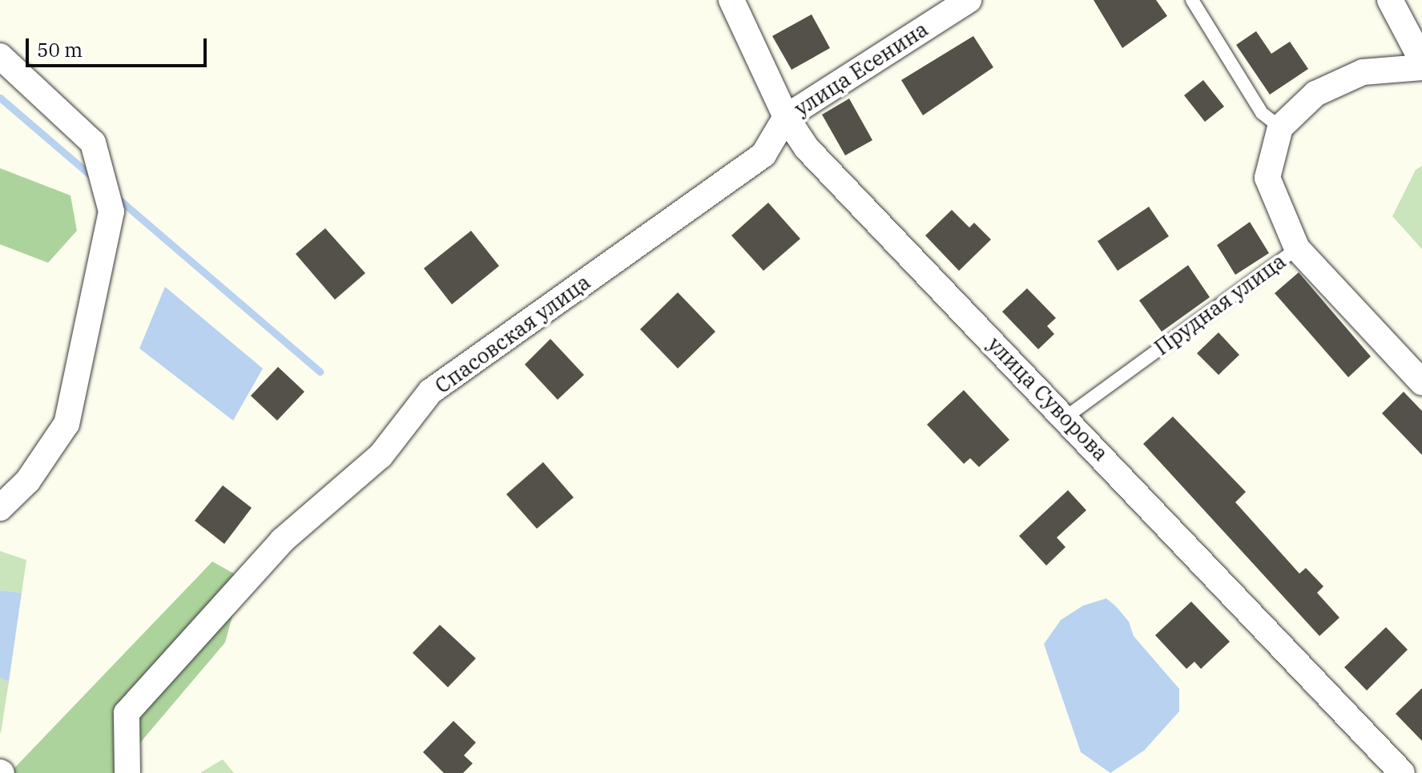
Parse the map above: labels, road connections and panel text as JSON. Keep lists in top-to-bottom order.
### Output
{
  "streets": {
    "street": [
      "улица Есенина",
      "Прудная улица",
      "Спасовская улица",
      "улица Суворова"
    ]
  },
  "crossings": [
    ["улица Есенина", "Спасовская улица"],
    ["улица Есенина", "улица Суворова"],
    ["Прудная улица", "улица Суворова"],
    ["Спасовская улица", "улица Суворова"]
  ],
  "scale_bar": "50 m"
}
